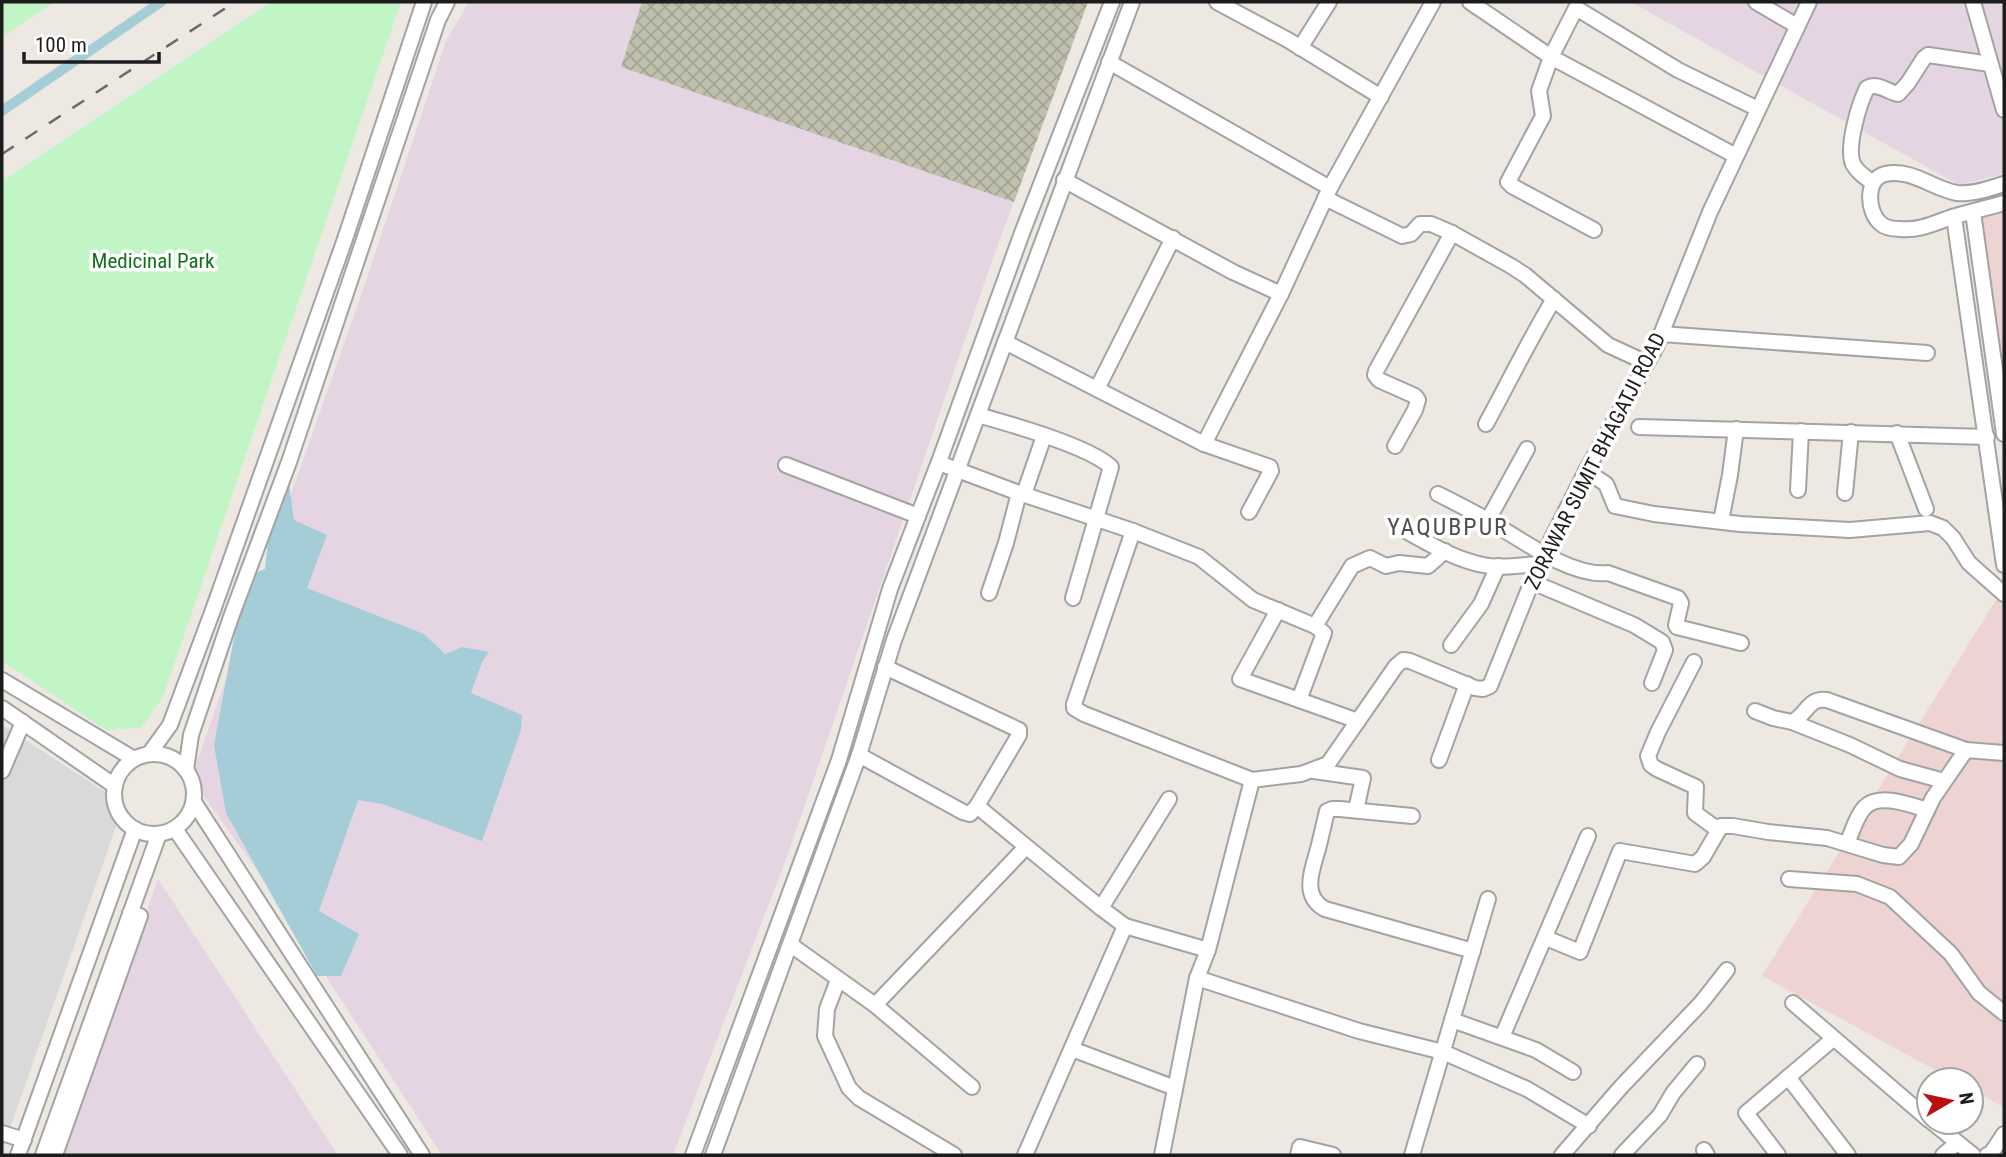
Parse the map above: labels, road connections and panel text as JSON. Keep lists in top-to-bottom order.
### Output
{
  "streets": {
    "street": ["ZORAWAR SUMIT BHAGATJI ROAD"]
  },
  "districts": ["YAQUBPUR"],
  "parks": ["Medicinal Park"],
  "scale_bar": "100 m",
  "north": "right"
}
